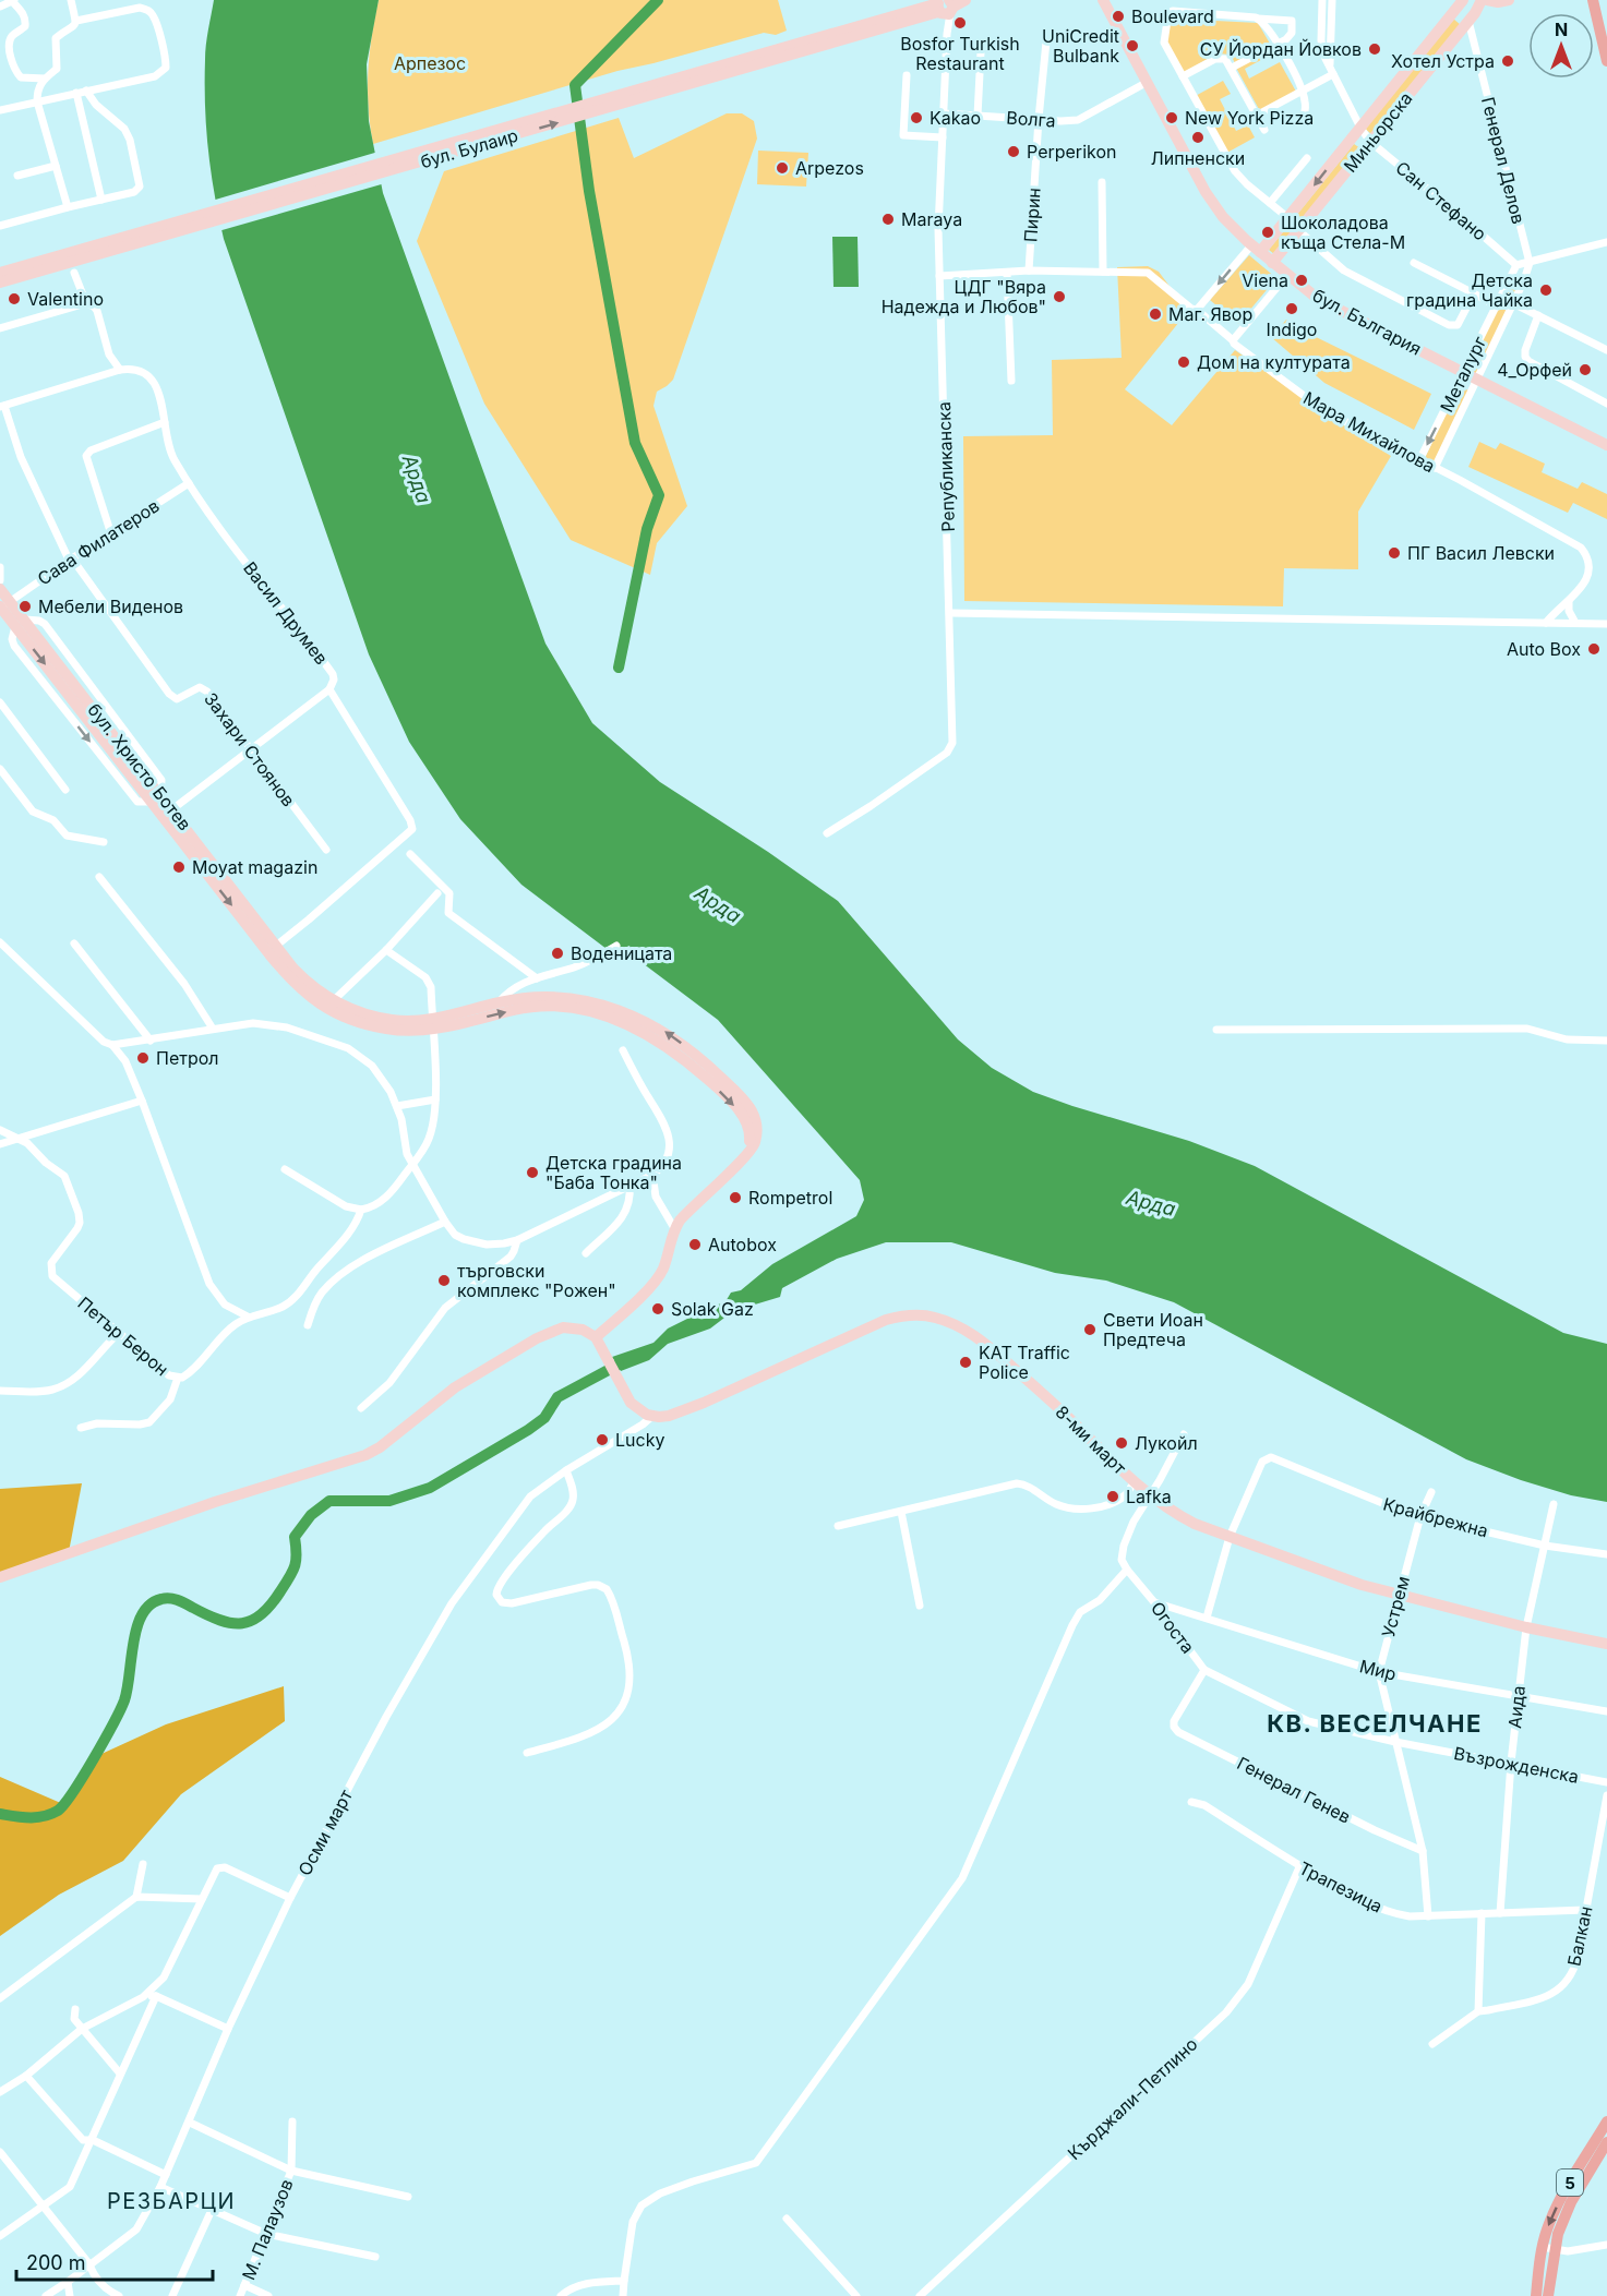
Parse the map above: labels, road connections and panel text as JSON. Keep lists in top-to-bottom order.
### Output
{
  "streets": {
    "main road": [
      "Миньорска",
      "бул. Булаир",
      "бул. България",
      "бул. Христо Ботев",
      "8-ми март",
      "5"
    ],
    "street": [
      "Волга",
      "Генерал Делов",
      "Сан Стефано",
      "Пирин",
      "Металург",
      "Мара Михайлова",
      "Републиканска",
      "Сава Филатеров",
      "Васил Друмев",
      "Захари Стоянов",
      "Петър Берон",
      "Крайбрежна",
      "Устрем",
      "Огоста",
      "Мир",
      "Аида",
      "Възрожденска",
      "Генерал Генев",
      "Осми март",
      "Трапезица",
      "Балкан",
      "Кърджали-Петлино",
      "М. Палаузов"
    ]
  },
  "crossings": [
    ["Волга", "Пирин"],
    ["Волга", "бул. България"],
    ["Волга", "Републиканска"],
    ["Миньорска", "Генерал Делов"],
    ["Миньорска", "Сан Стефано"],
    ["Миньорска", "бул. България"],
    ["бул. Булаир", "Републиканска"],
    ["Генерал Делов", "Металург"],
    ["Сан Стефано", "Металург"],
    ["Пирин", "Мара Михайлова"],
    ["бул. България", "Металург"],
    ["Металург", "Мара Михайлова"],
    ["Мара Михайлова", "Републиканска"],
    ["Сава Филатеров", "Васил Друмев"],
    ["Сава Филатеров", "Захари Стоянов"],
    ["Сава Филатеров", "бул. Христо Ботев"],
    ["Васил Друмев", "бул. Христо Ботев"],
    ["бул. Христо Ботев", "Петър Берон"],
    ["8-ми март", "Крайбрежна"],
    ["8-ми март", "Устрем"],
    ["8-ми март", "Аида"],
    ["8-ми март", "Осми март"],
    ["Крайбрежна", "Устрем"],
    ["Крайбрежна", "Аида"],
    ["Устрем", "Мир"],
    ["Устрем", "Възрожденска"],
    ["Устрем", "Генерал Генев"],
    ["Устрем", "Трапезица"],
    ["Огоста", "Мир"],
    ["Огоста", "Възрожденска"],
    ["Огоста", "Генерал Генев"],
    ["Мир", "Аида"],
    ["Аида", "Възрожденска"],
    ["Аида", "Трапезица"],
    ["Трапезица", "Балкан"],
    ["Трапезица", "Кърджали-Петлино"]
  ],
  "districts": ["КВ. ВЕСЕЛЧАНЕ", "РЕЗБАРЦИ"],
  "water": ["Арда"],
  "parks": ["Арпезос"],
  "places": [
    "Boulevard",
    "Bosfor Turkish Restaurant",
    "UniCredit Bulbank",
    "СУ Йордан Йовков",
    "Хотел Устра",
    "Kakao",
    "New York Pizza",
    "Липненски",
    "Perperikon",
    "Arpezos",
    "Maraya",
    "Шоколадова къща Стела-М",
    "Viena",
    "Детска градина Чайка",
    "ЦДГ \"Вяра Надежда и Любов\"",
    "Valentino",
    "Indigo",
    "Маг. Явор",
    "Дом на културата",
    "4_Орфей",
    "ПГ Васил Левски",
    "Мебели Виденов",
    "Auto Box",
    "Moyat magazin",
    "Воденицата",
    "Петрол",
    "Детска градина \"Баба Тонка\"",
    "Rompetrol",
    "Autobox",
    "търговски комплекс \"Рожен\"",
    "Solak Gaz",
    "Свети Иоан Предтеча",
    "KAT Traffic Police",
    "Lucky",
    "Лукойл",
    "Lafka"
  ],
  "scale_bar": "200 m",
  "north": "top"
}
